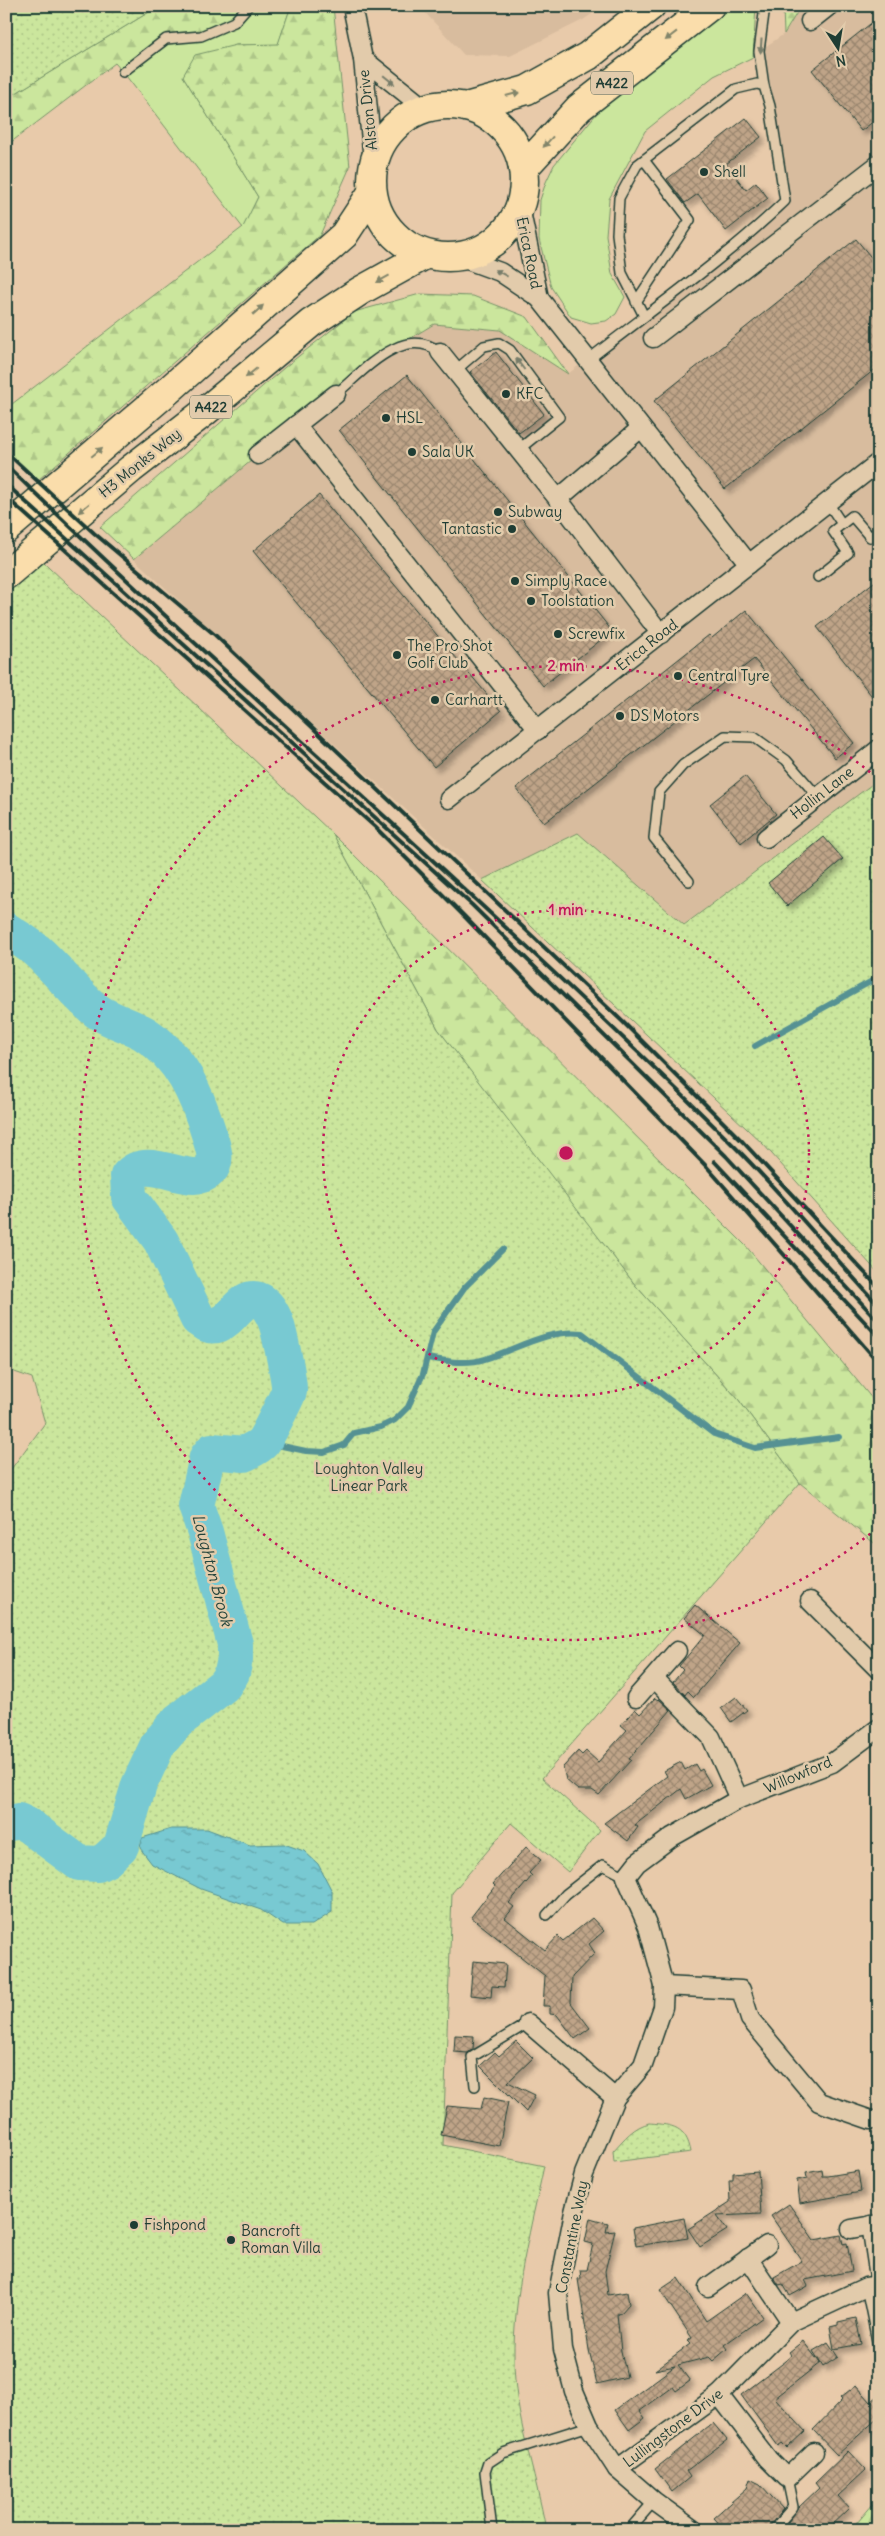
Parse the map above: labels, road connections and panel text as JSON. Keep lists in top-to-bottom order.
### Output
{
  "streets": {
    "main road": ["A422", "H3 Monks Way"],
    "street": [
      "Alston Drive",
      "Erica Road",
      "Hollin Lane",
      "Willowford",
      "Constantine Way",
      "Lullingstone Drive"
    ]
  },
  "crossings": [
    ["A422", "Alston Drive"],
    ["A422", "Erica Road"],
    ["A422", "H3 Monks Way"],
    ["Alston Drive", "Erica Road"],
    ["Alston Drive", "H3 Monks Way"],
    ["Erica Road", "H3 Monks Way"],
    ["Willowford", "Constantine Way"],
    ["Constantine Way", "Lullingstone Drive"]
  ],
  "water": ["Loughton Brook"],
  "parks": ["Loughton Valley Linear Park"],
  "places": [
    "Shell",
    "KFC",
    "HSL",
    "Sala UK",
    "Subway",
    "Tantastic",
    "Simply Race",
    "Toolstation",
    "Screwfix",
    "The Pro Shot Golf Club",
    "Central Tyre",
    "Carhartt",
    "DS Motors",
    "Fishpond",
    "Bancroft Roman Villa"
  ],
  "north": "bottom",
  "rings": ["2 min", "1 min"]
}
